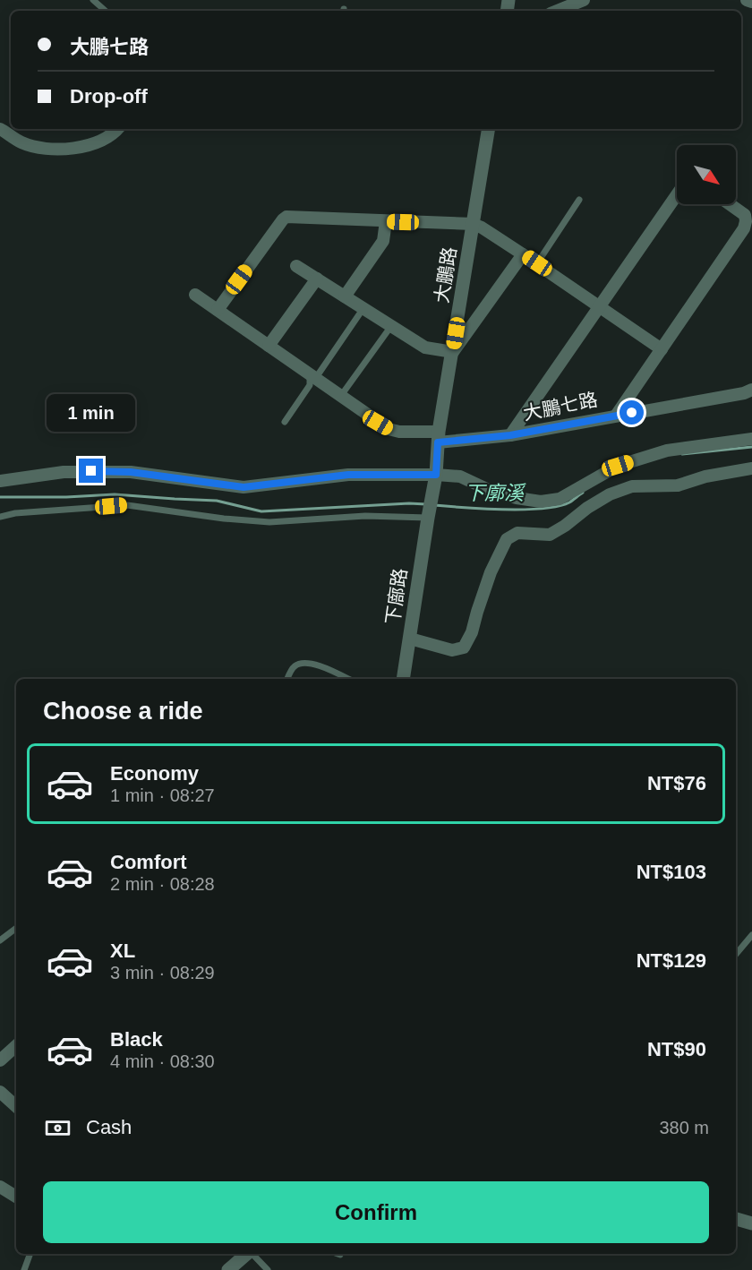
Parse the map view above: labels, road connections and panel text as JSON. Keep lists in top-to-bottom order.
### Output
{
  "streets": {
    "street": ["大鵬路", "大鵬七路", "下廍路"]
  },
  "crossings": [
    ["大鵬路", "大鵬七路"],
    ["大鵬路", "下廍路"]
  ],
  "water": ["下廓溪"],
  "north": "bottom right",
  "page": {
    "banner": ["大鵬七路", "Drop-off"],
    "bubble": "1 min",
    "heading": "Choose a ride",
    "list": [
      {
        "name": "Economy",
        "note": "1 min · 08:27",
        "value": "NT$76"
      },
      {
        "name": "Comfort",
        "note": "2 min · 08:28",
        "value": "NT$103"
      },
      {
        "name": "XL",
        "note": "3 min · 08:29",
        "value": "NT$129"
      },
      {
        "name": "Black",
        "note": "4 min · 08:30",
        "value": "NT$90"
      }
    ],
    "pay": ["Cash", "380 m"],
    "buttons": "Confirm"
  }
}
